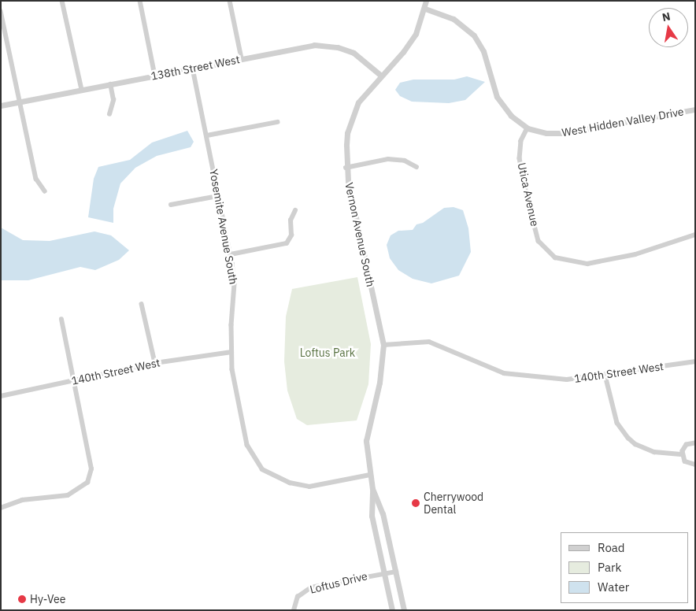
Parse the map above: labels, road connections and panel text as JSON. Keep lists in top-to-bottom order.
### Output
{
  "streets": {
    "street": [
      "138th Street West",
      "West Hidden Valley Drive",
      "Utica Avenue",
      "Yosemite Avenue South",
      "Vernon Avenue South",
      "140th Street West",
      "Loftus Drive"
    ]
  },
  "crossings": [
    ["138th Street West", "Yosemite Avenue South"],
    ["138th Street West", "Vernon Avenue South"],
    ["West Hidden Valley Drive", "Utica Avenue"],
    ["Yosemite Avenue South", "Vernon Avenue South"],
    ["Yosemite Avenue South", "140th Street West"],
    ["Vernon Avenue South", "140th Street West"],
    ["Vernon Avenue South", "Loftus Drive"]
  ],
  "parks": ["Loftus Park"],
  "places": ["Cherrywood Dental", "Hy-Vee"],
  "legend": ["Road", "Park", "Water"],
  "north": "top"
}
